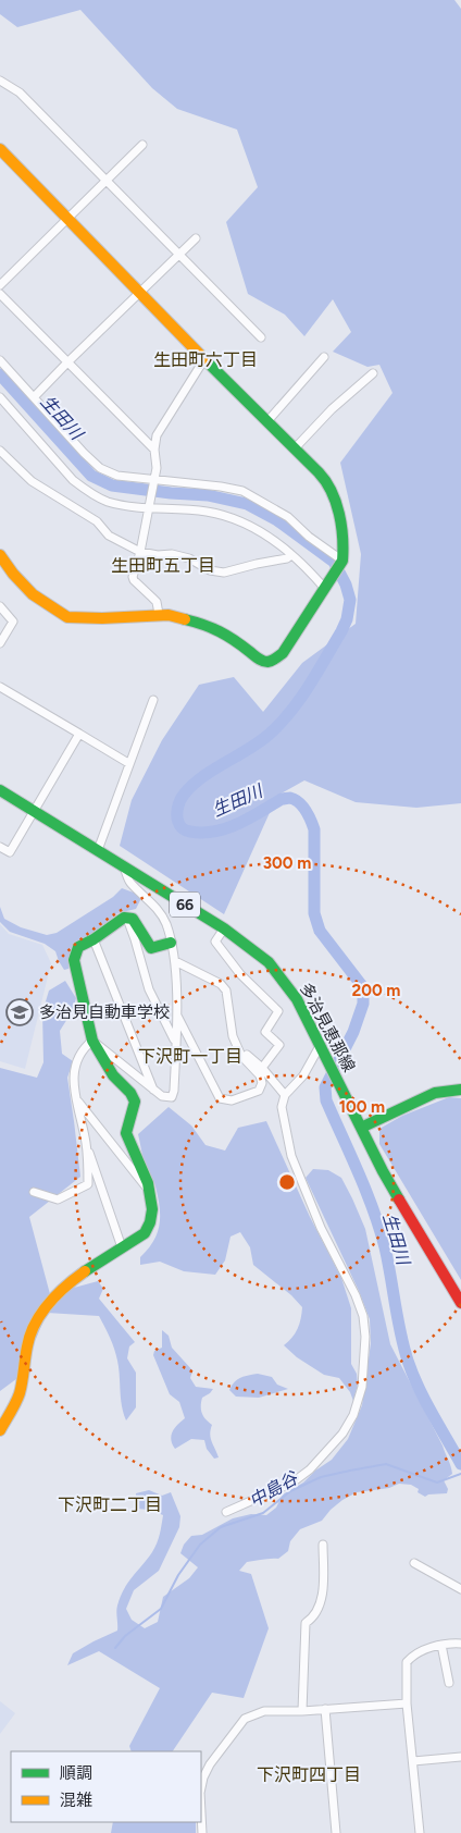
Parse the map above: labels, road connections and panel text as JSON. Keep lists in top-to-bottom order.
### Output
{
  "streets": {
    "street": ["66", "多治見恵那線"]
  },
  "districts": [
    "生田町六丁目",
    "生田町五丁目",
    "下沢町一丁目",
    "下沢町二丁目",
    "下沢町四丁目"
  ],
  "water": ["生田川", "中島谷"],
  "places": {
    "school or university": ["多治見自動車学校"]
  },
  "legend": ["順調", "混雑"],
  "rings": ["300 m", "200 m", "100 m"]
}
